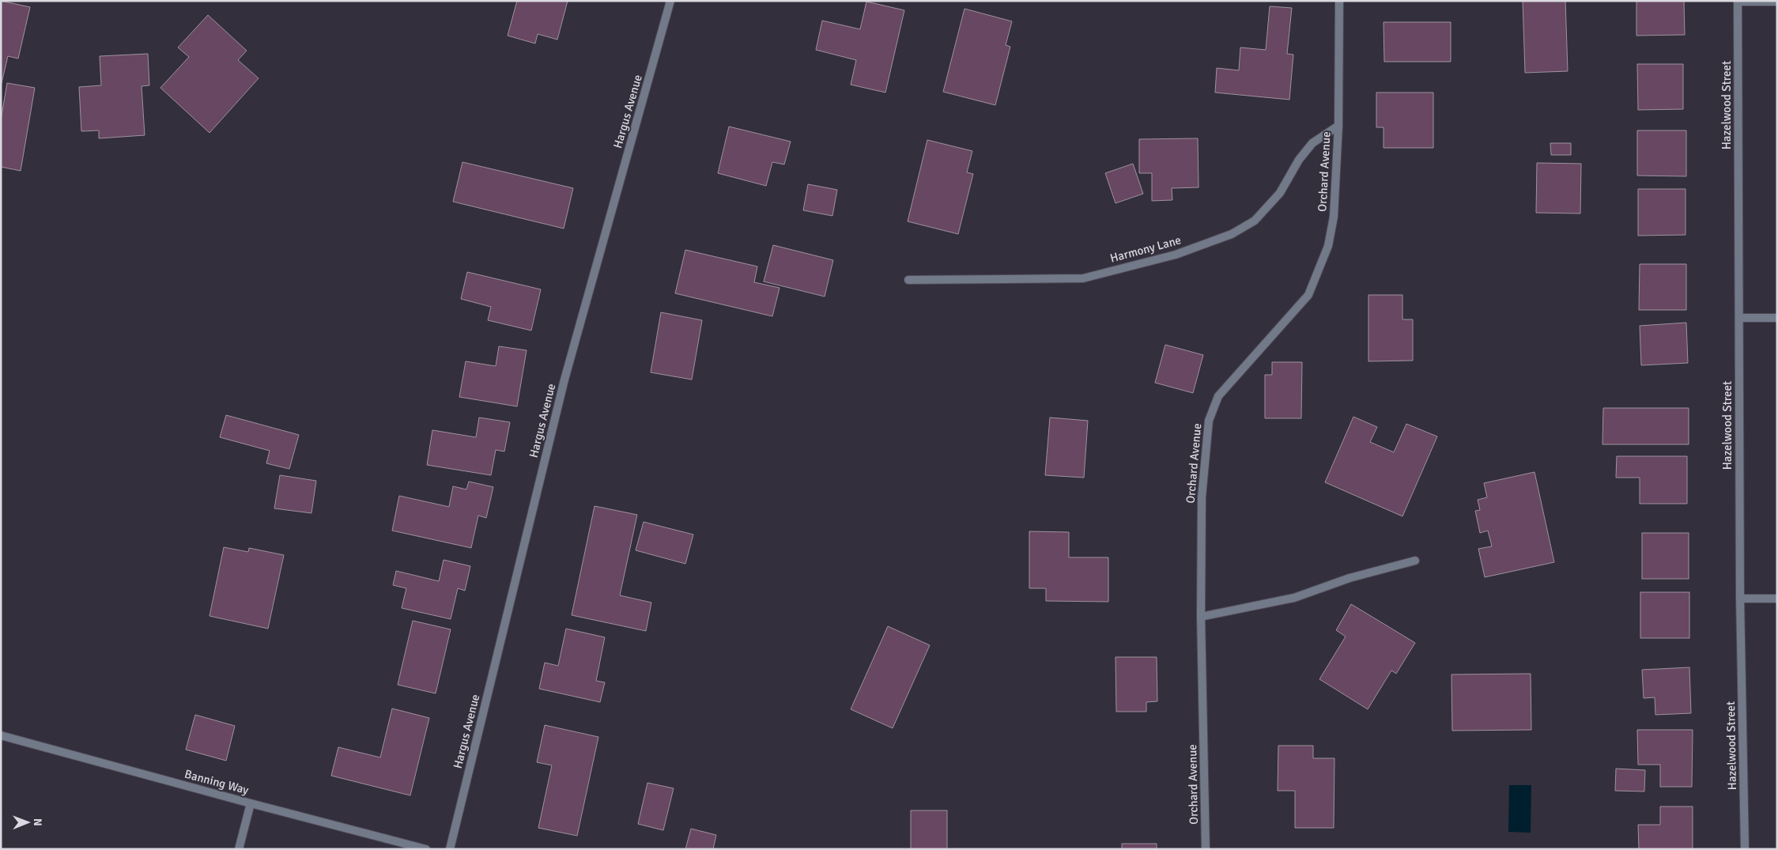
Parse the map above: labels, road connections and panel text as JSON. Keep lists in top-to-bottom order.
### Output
{
  "streets": {
    "street": [
      "Hazelwood Street",
      "Hargus Avenue",
      "Orchard Avenue",
      "Harmony Lane",
      "Banning Way"
    ]
  },
  "crossings": [
    ["Orchard Avenue", "Harmony Lane"]
  ],
  "north": "right"
}
